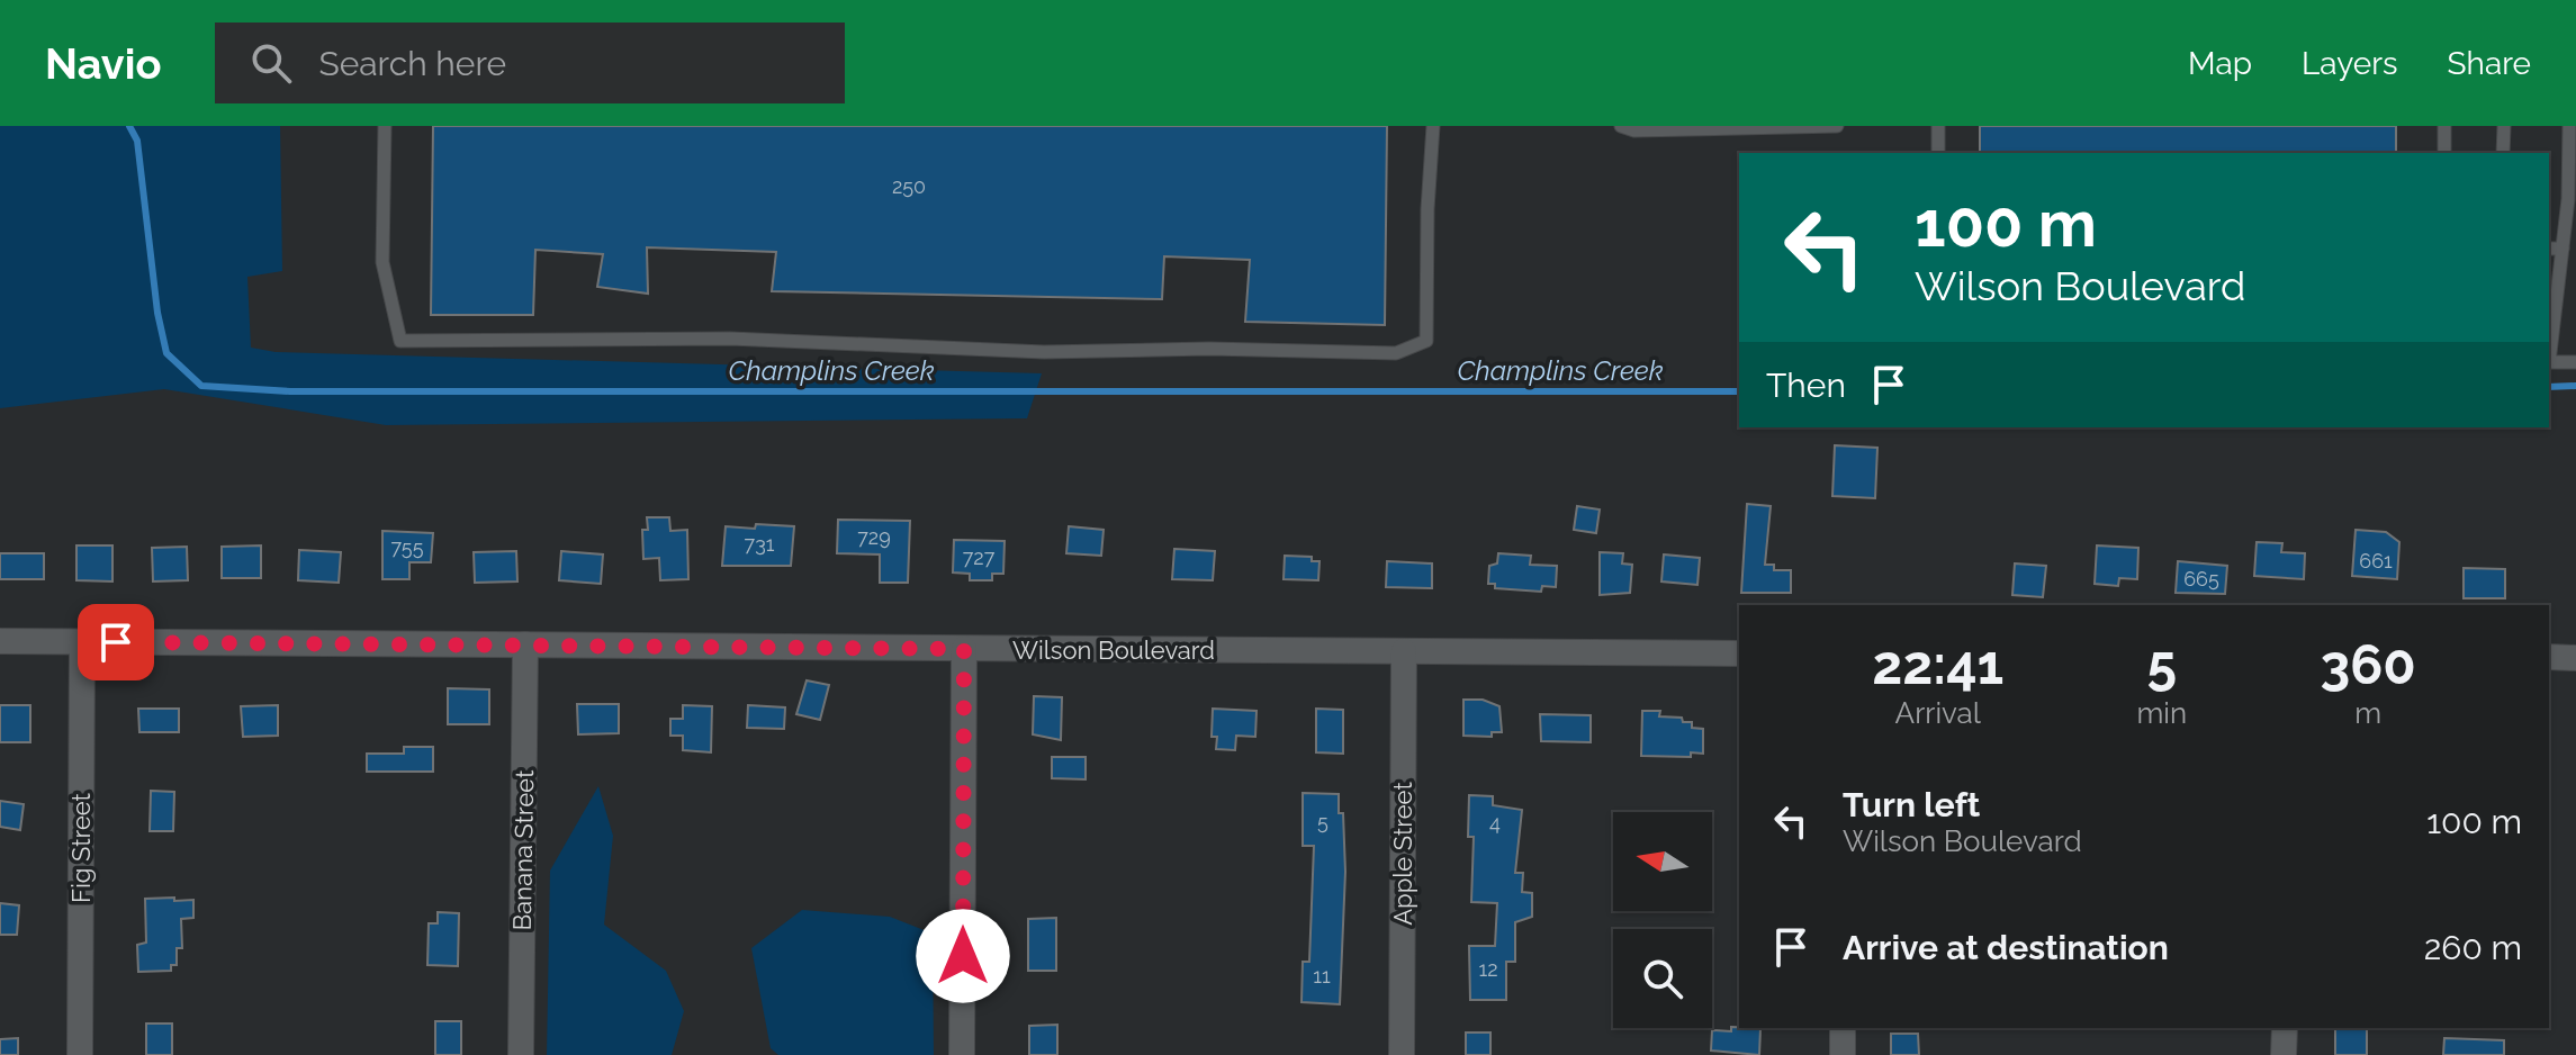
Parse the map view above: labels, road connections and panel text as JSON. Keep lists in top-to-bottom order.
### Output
{
  "streets": {
    "street": [
      "Wilson Boulevard",
      "Fig Street",
      "Banana Street",
      "Apple Street"
    ]
  },
  "crossings": [
    ["Wilson Boulevard", "Fig Street"],
    ["Wilson Boulevard", "Banana Street"],
    ["Wilson Boulevard", "Apple Street"]
  ],
  "water": ["Champlins Creek"],
  "house_numbers": [
    "250",
    "729",
    "731",
    "755",
    "727",
    "661",
    "665",
    "5",
    "4",
    "12",
    "11"
  ],
  "north": "left",
  "page": {
    "header": "Navio",
    "search": "Search here",
    "nav": ["Map", "Layers", "Share"],
    "turn": ["100 m", "Wilson Boulevard"],
    "then": "Then",
    "eta": [
      "22:41",
      "Arrival",
      "5",
      "min",
      "360",
      "m"
    ],
    "list": [
      {
        "name": "Turn left",
        "note": "Wilson Boulevard",
        "value": "100 m"
      },
      {
        "name": "Arrive at destination",
        "value": "260 m"
      }
    ]
  }
}
